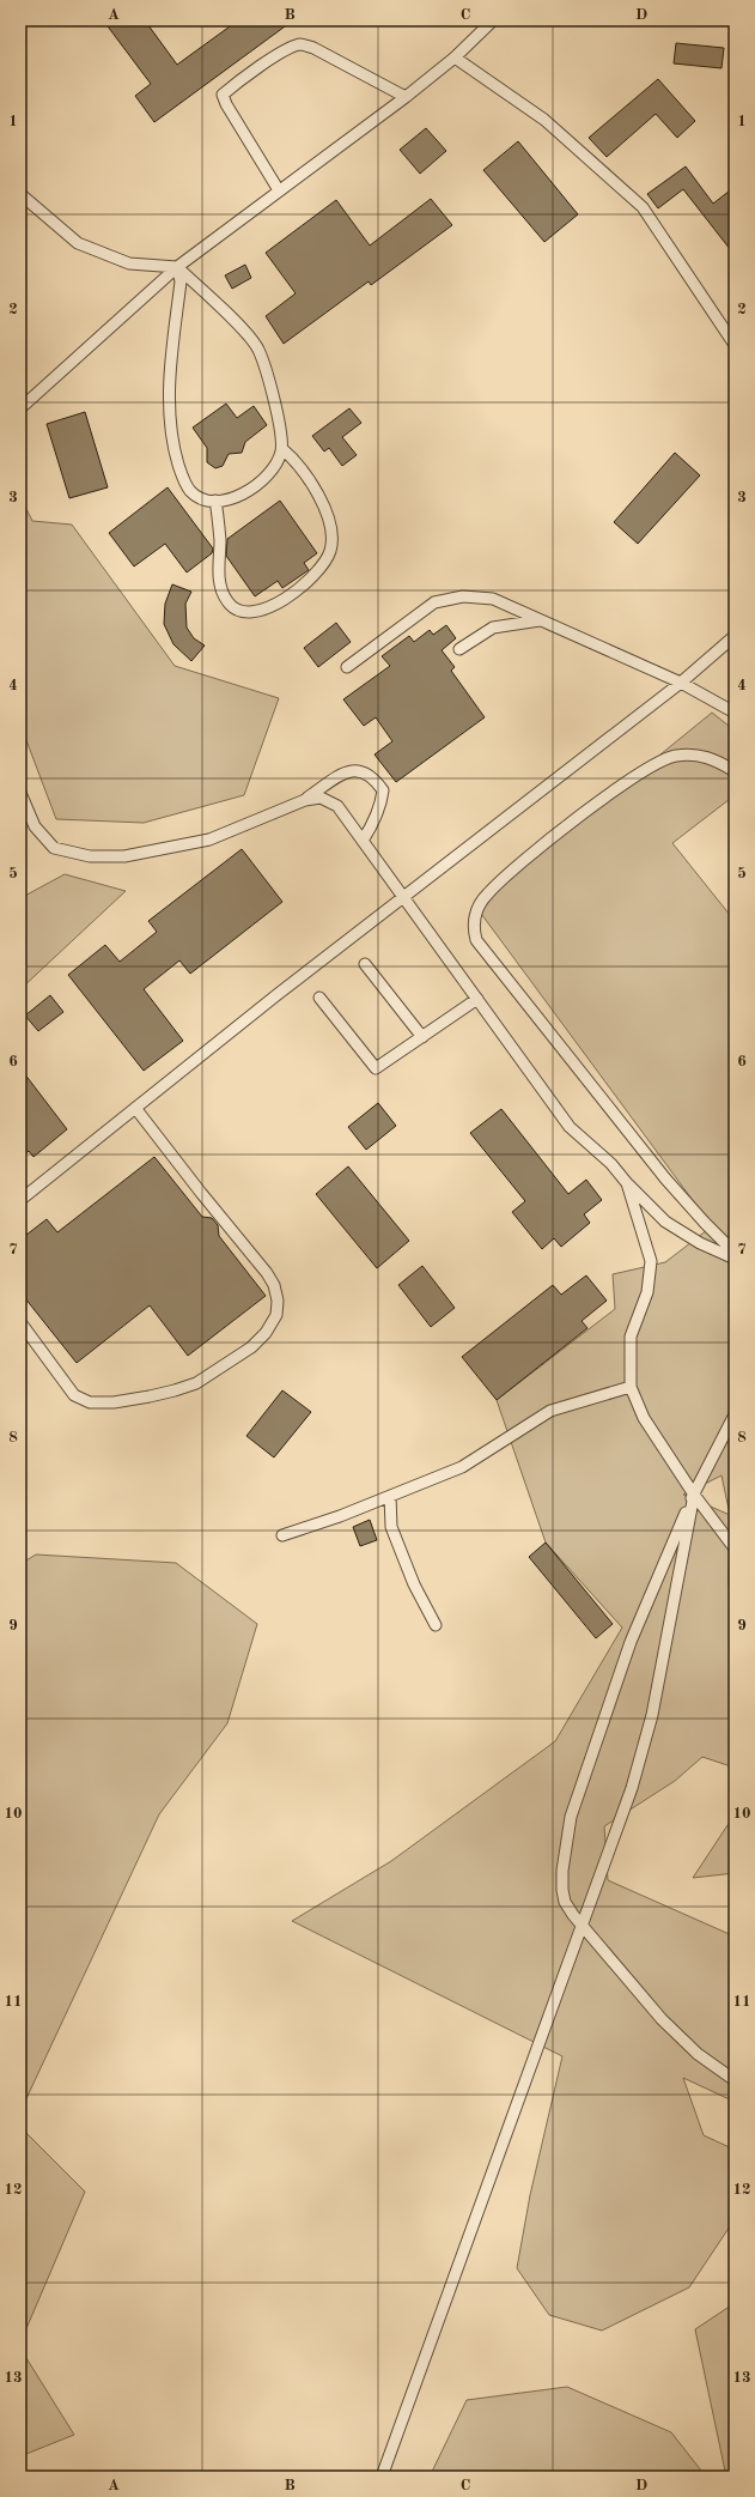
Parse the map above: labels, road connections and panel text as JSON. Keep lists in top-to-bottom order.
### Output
{
  "grid": {
    "columns": [
      "A",
      "B",
      "C",
      "D"
    ],
    "rows": [
      "1",
      "2",
      "3",
      "4",
      "5",
      "6",
      "7",
      "8",
      "9",
      "10",
      "11",
      "12",
      "13"
    ]
  }
}
